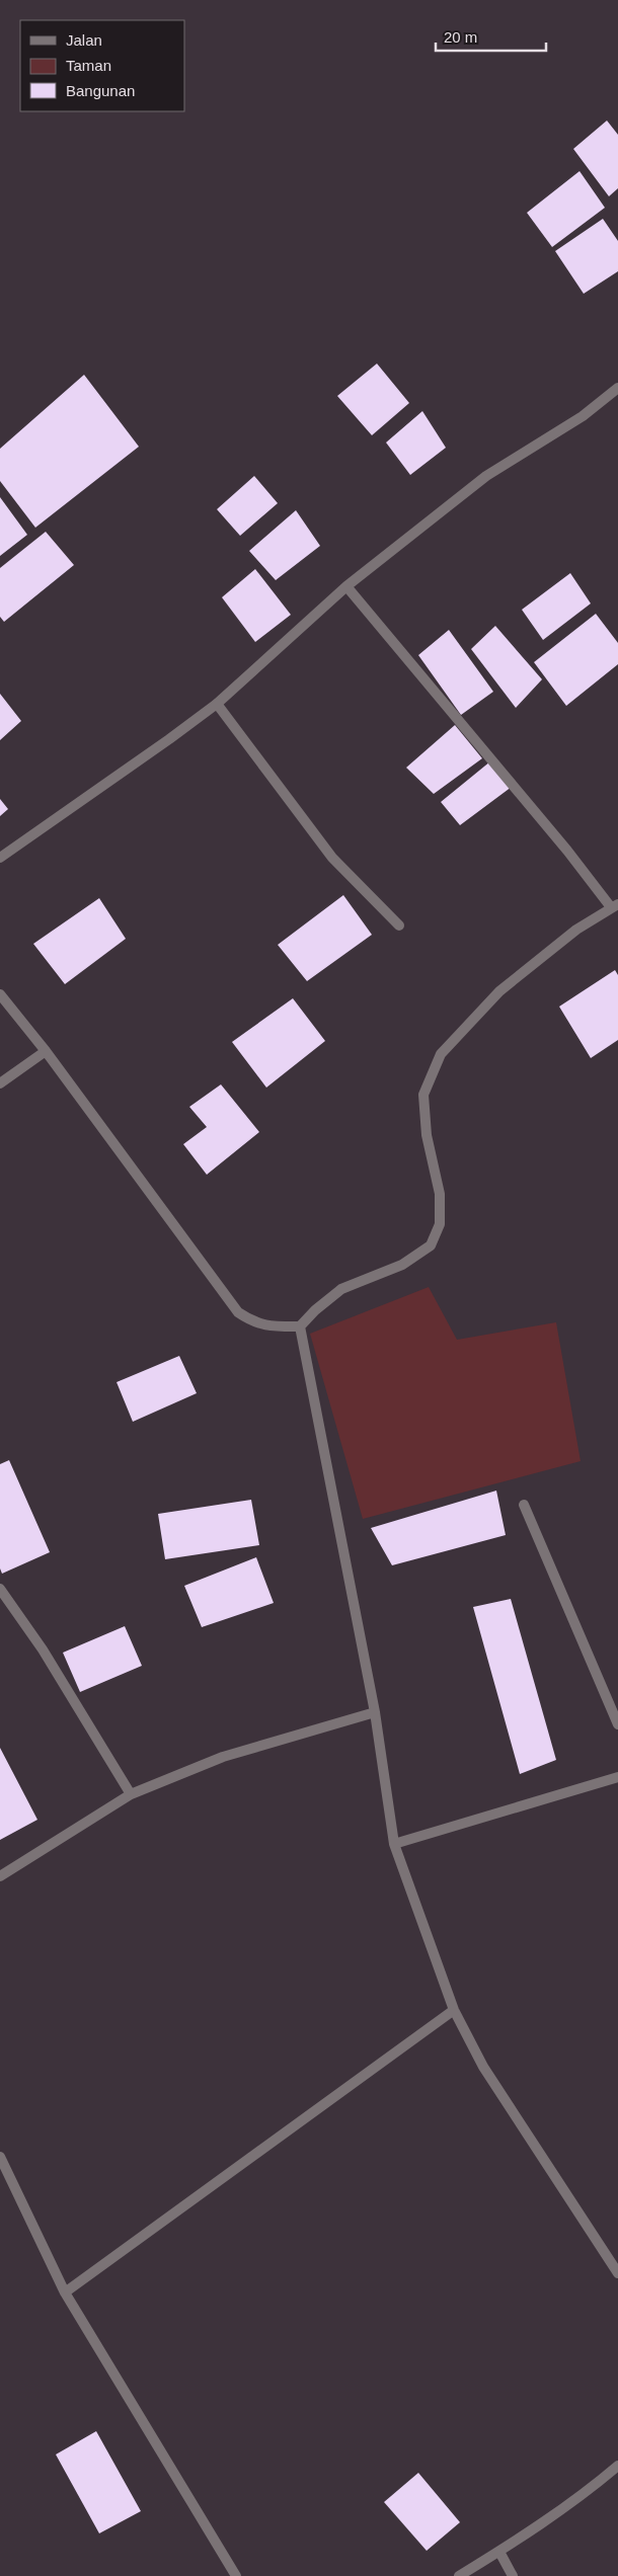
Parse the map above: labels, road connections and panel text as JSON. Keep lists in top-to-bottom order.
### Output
{
  "legend": ["Jalan", "Taman", "Bangunan"],
  "scale_bar": "20 m"
}
